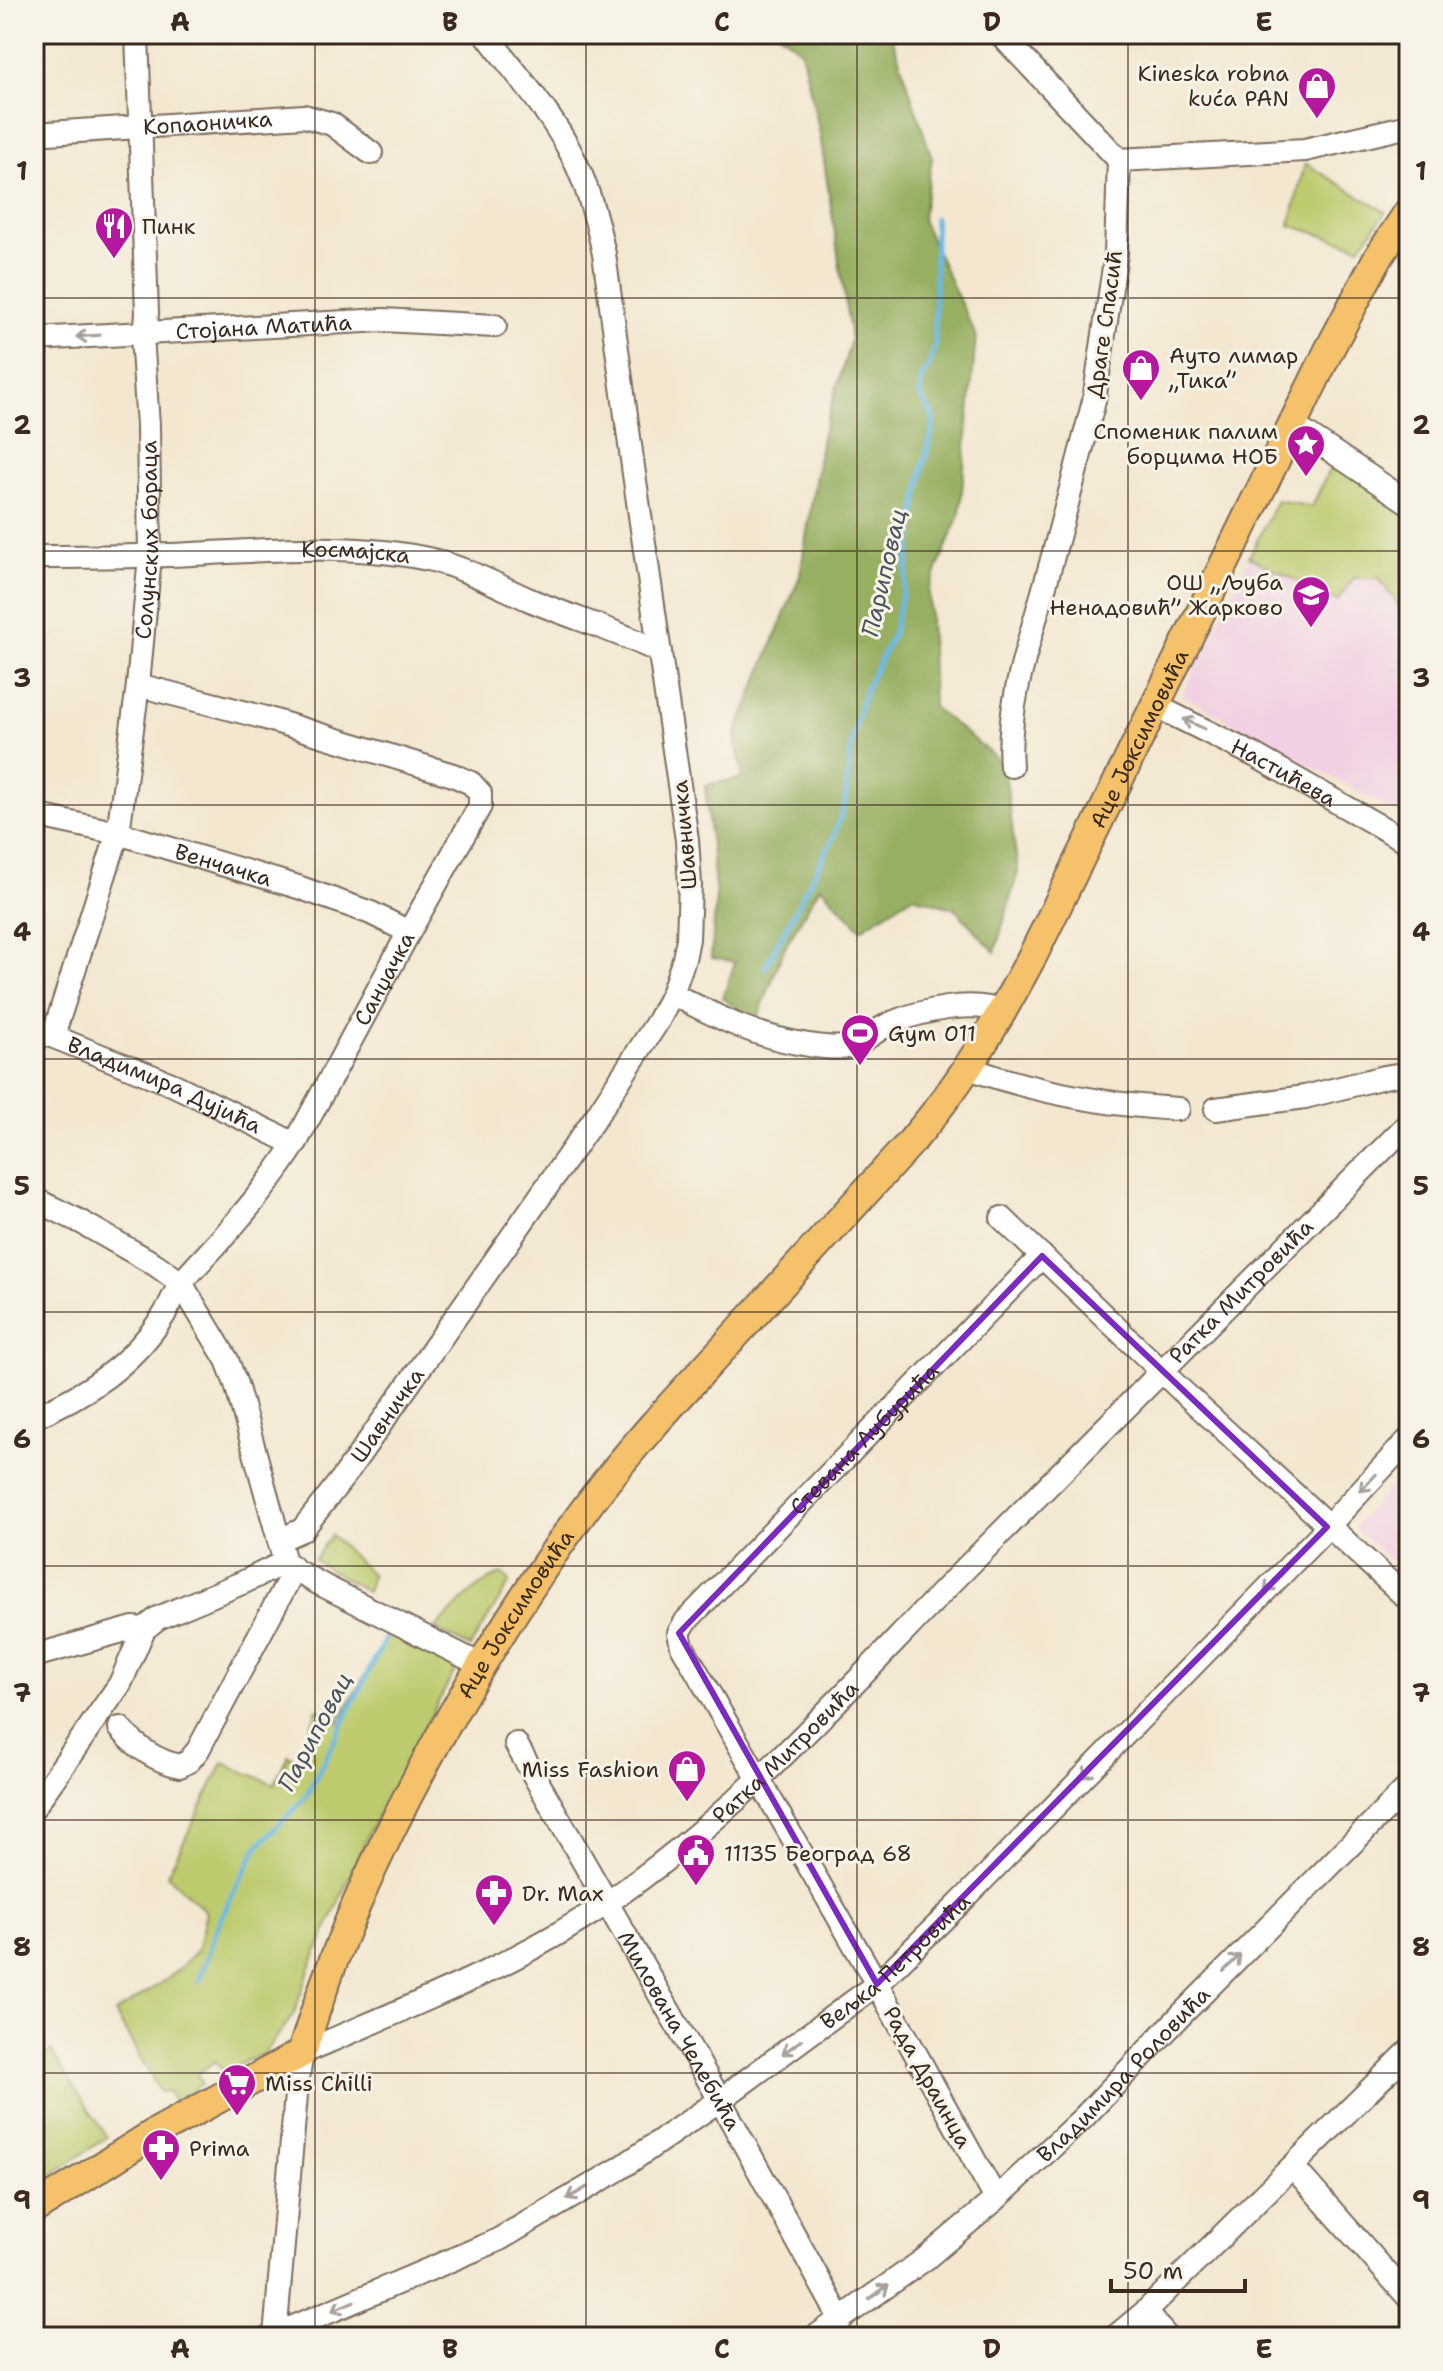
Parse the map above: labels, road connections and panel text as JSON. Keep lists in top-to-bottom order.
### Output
{
  "streets": {
    "main road": ["Аце Јоксимовића", "Ратка Митровића"],
    "street": [
      "Копаоничка",
      "Драге Спасић",
      "Стојана Матића",
      "Солунских бораца",
      "Космајска",
      "Настићева",
      "Шавничка",
      "Венчачка",
      "Санџачка",
      "Владимира Дујића",
      "Стевана Лубурића",
      "Вељка Петровића",
      "Милована Челебића",
      "Владимира Роловића",
      "Рада Драинца"
    ]
  },
  "crossings": [
    ["Копаоничка", "Солунских бораца"],
    ["Стојана Матића", "Солунских бораца"],
    ["Солунских бораца", "Космајска"],
    ["Солунских бораца", "Венчачка"],
    ["Солунских бораца", "Санџачка"],
    ["Солунских бораца", "Владимира Дујића"],
    ["Космајска", "Шавничка"],
    ["Аце Јоксимовића", "Настићева"],
    ["Аце Јоксимовића", "Ратка Митровића"],
    ["Аце Јоксимовића", "Вељка Петровића"],
    ["Венчачка", "Санџачка"],
    ["Санџачка", "Владимира Дујића"],
    ["Ратка Митровића", "Милована Челебића"],
    ["Ратка Митровића", "Рада Драинца"],
    ["Стевана Лубурића", "Рада Драинца"],
    ["Вељка Петровића", "Милована Челебића"],
    ["Вељка Петровића", "Рада Драинца"],
    ["Милована Челебића", "Владимира Роловића"],
    ["Владимира Роловића", "Рада Драинца"]
  ],
  "one_way": ["Настићева", "Вељка Петровића"],
  "water": ["Париповац"],
  "places": {
    "shop": ["Kineska robna kuća PAN", "Ауто лимар „Тика”", "Miss Fashion"],
    "restaurant": ["Пинк"],
    "place": ["Споменик палим борцима НОБ"],
    "school or university": ["ОШ „Љуба Ненадовић” Жарково"],
    "sports": ["Gym 011"],
    "public building": ["11135 Београд 68"],
    "pharmacy": ["Dr. Max", "Prima"],
    "supermarket": ["Miss Chilli"]
  },
  "scale_bar": "50 m",
  "grid": {
    "columns": [
      "A",
      "B",
      "C",
      "D",
      "E"
    ],
    "rows": [
      "1",
      "2",
      "3",
      "4",
      "5",
      "6",
      "7",
      "8",
      "9"
    ]
  }
}
